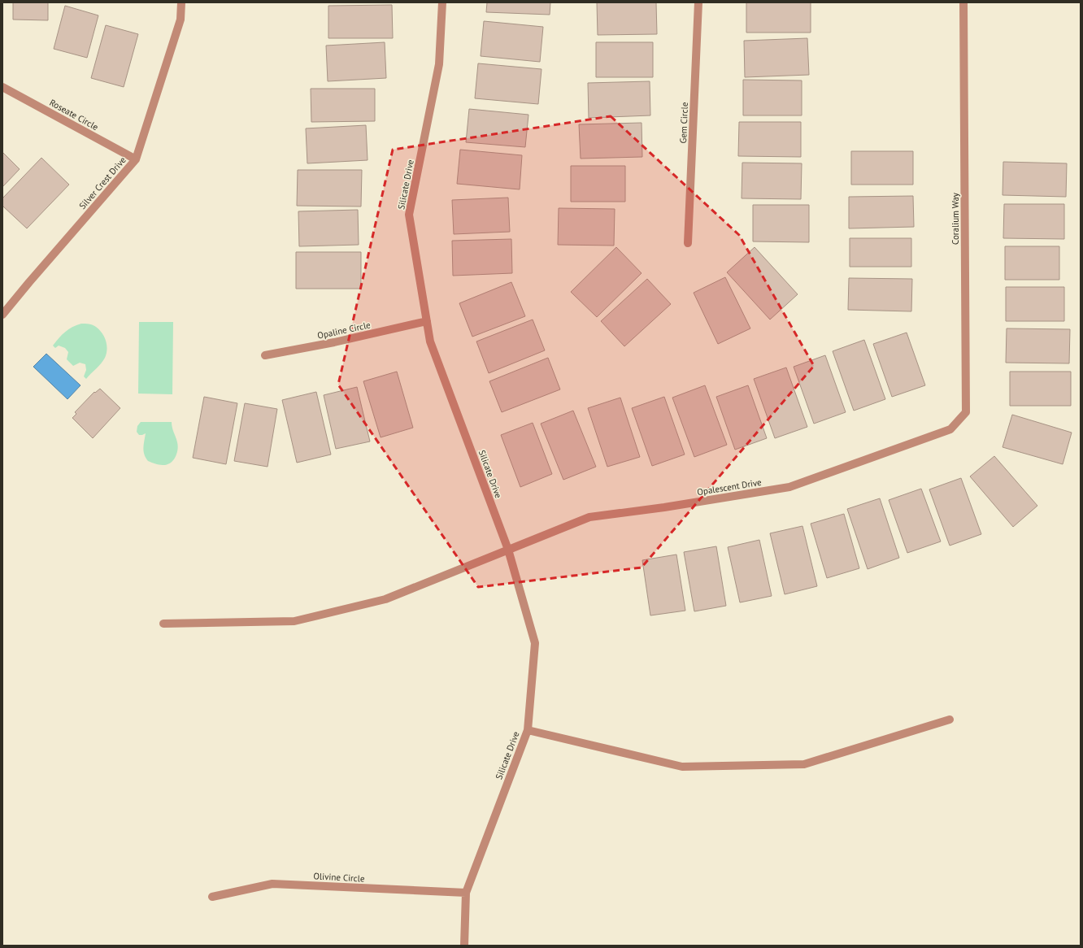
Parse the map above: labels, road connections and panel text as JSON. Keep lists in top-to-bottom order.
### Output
{
  "streets": {
    "street": [
      "Roseate Circle",
      "Gem Circle",
      "Silver Crest Drive",
      "Silicate Drive",
      "Coralium Way",
      "Opaline Circle",
      "Opalescent Drive",
      "Olivine Circle"
    ]
  },
  "crossings": [
    ["Roseate Circle", "Silver Crest Drive"],
    ["Silicate Drive", "Opaline Circle"],
    ["Silicate Drive", "Opalescent Drive"],
    ["Silicate Drive", "Olivine Circle"],
    ["Coralium Way", "Opalescent Drive"]
  ]
}
